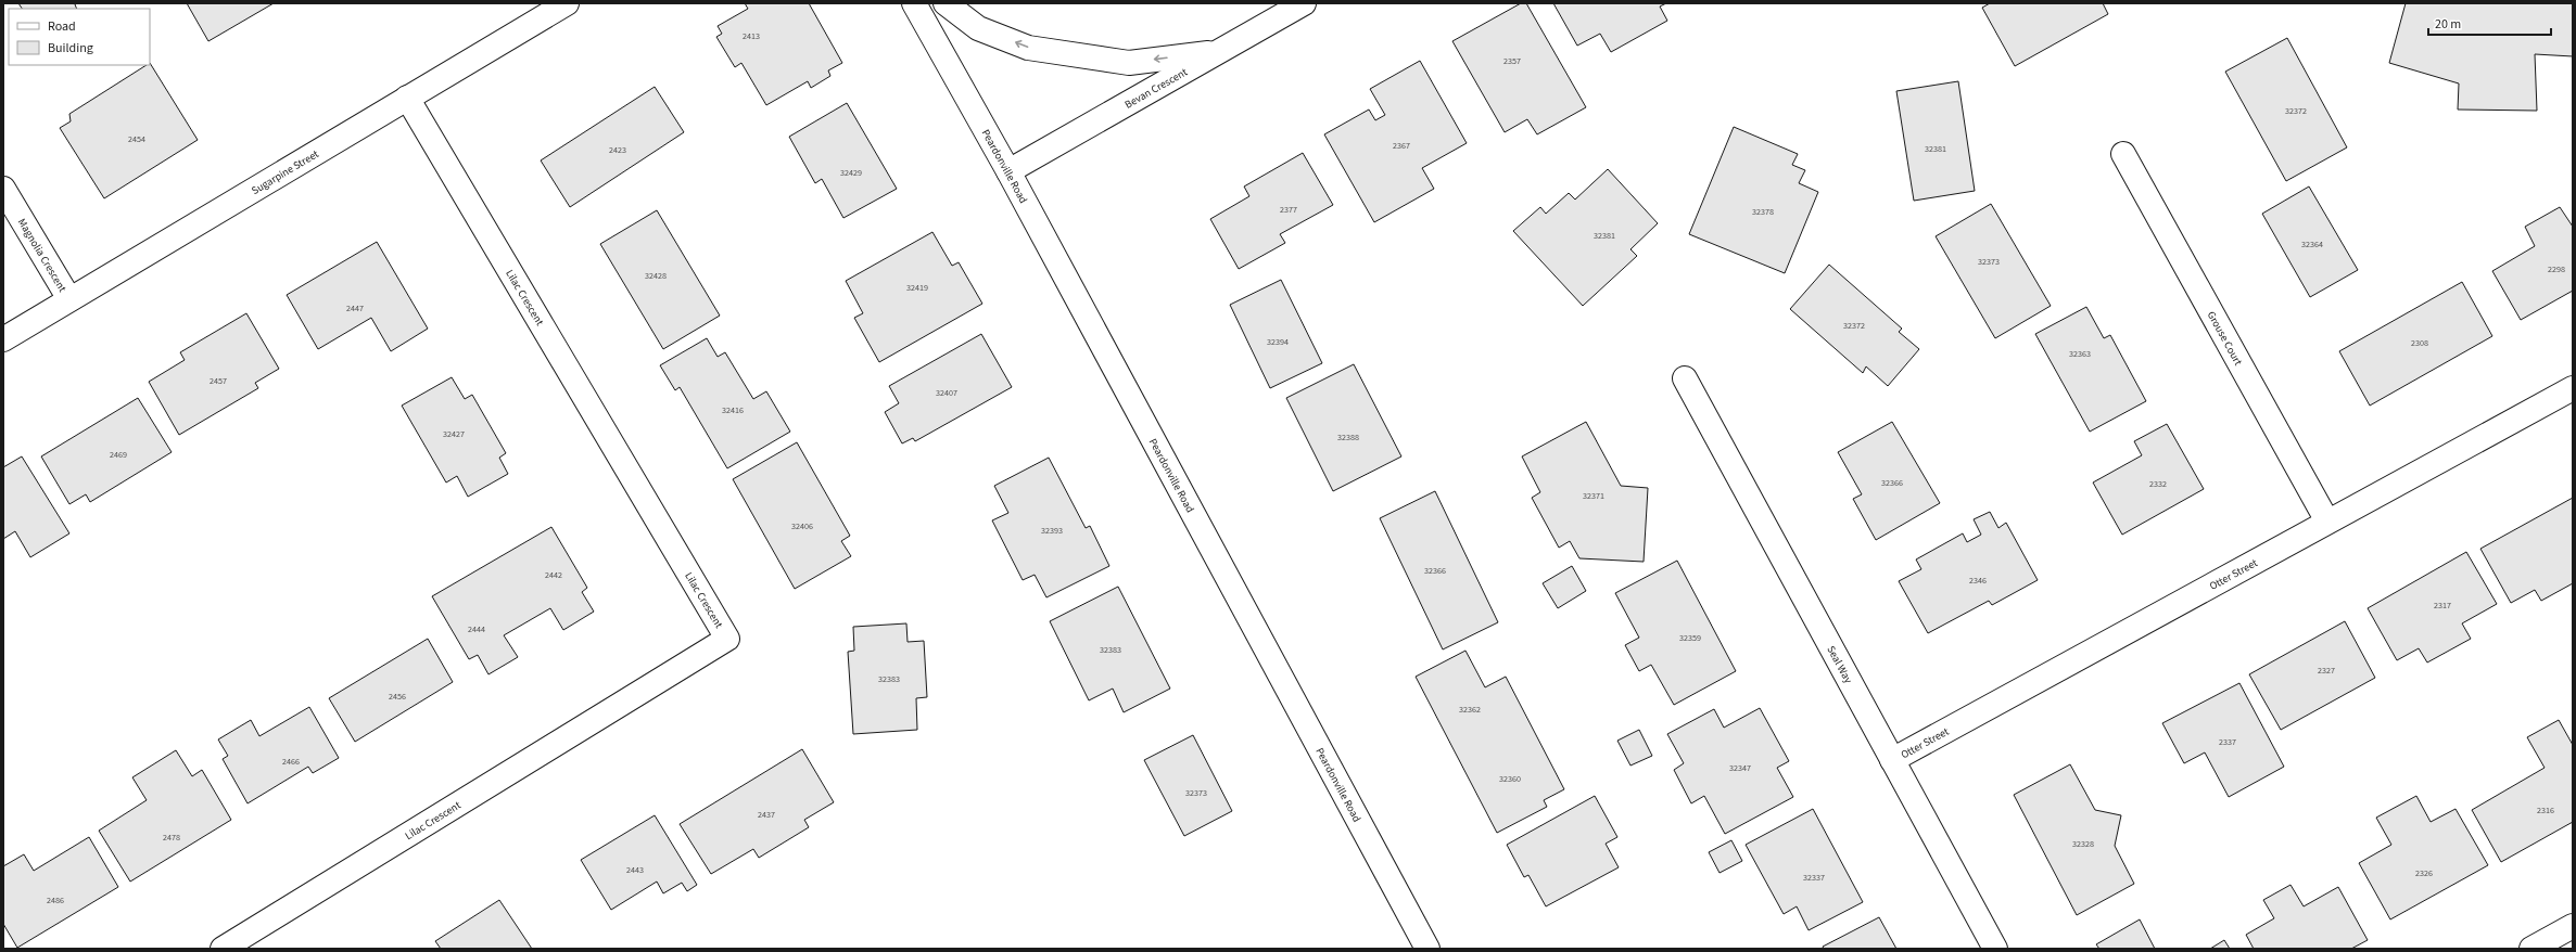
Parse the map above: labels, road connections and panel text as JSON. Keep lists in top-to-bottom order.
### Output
{
  "streets": {
    "street": [
      "Bevan Crescent",
      "Peardonville Road",
      "Sugarpine Street",
      "Magnolia Crescent",
      "Lilac Crescent",
      "Grouse Court",
      "Otter Street",
      "Seal Way"
    ]
  },
  "crossings": [
    ["Bevan Crescent", "Peardonville Road"],
    ["Sugarpine Street", "Magnolia Crescent"],
    ["Sugarpine Street", "Lilac Crescent"],
    ["Grouse Court", "Otter Street"],
    ["Otter Street", "Seal Way"]
  ],
  "house_numbers": [
    "2413",
    "2357",
    "32372",
    "2454",
    "2367",
    "32381",
    "2423",
    "32429",
    "2377",
    "32378",
    "32381",
    "32364",
    "32373",
    "2298",
    "32428",
    "32419",
    "2447",
    "32372",
    "32394",
    "2308",
    "32363",
    "2457",
    "32407",
    "32416",
    "32427",
    "32388",
    "2469",
    "32366",
    "2332",
    "32371",
    "32406",
    "32393",
    "32366",
    "2442",
    "2346",
    "2317",
    "2444",
    "32359",
    "32383",
    "2327",
    "32383",
    "2456",
    "32362",
    "2337",
    "2466",
    "32347",
    "32360",
    "32373",
    "2316",
    "2437",
    "2478",
    "32328",
    "2443",
    "2326",
    "32337",
    "2486"
  ],
  "legend": ["Road", "Building"],
  "scale_bar": "20 m"
}
